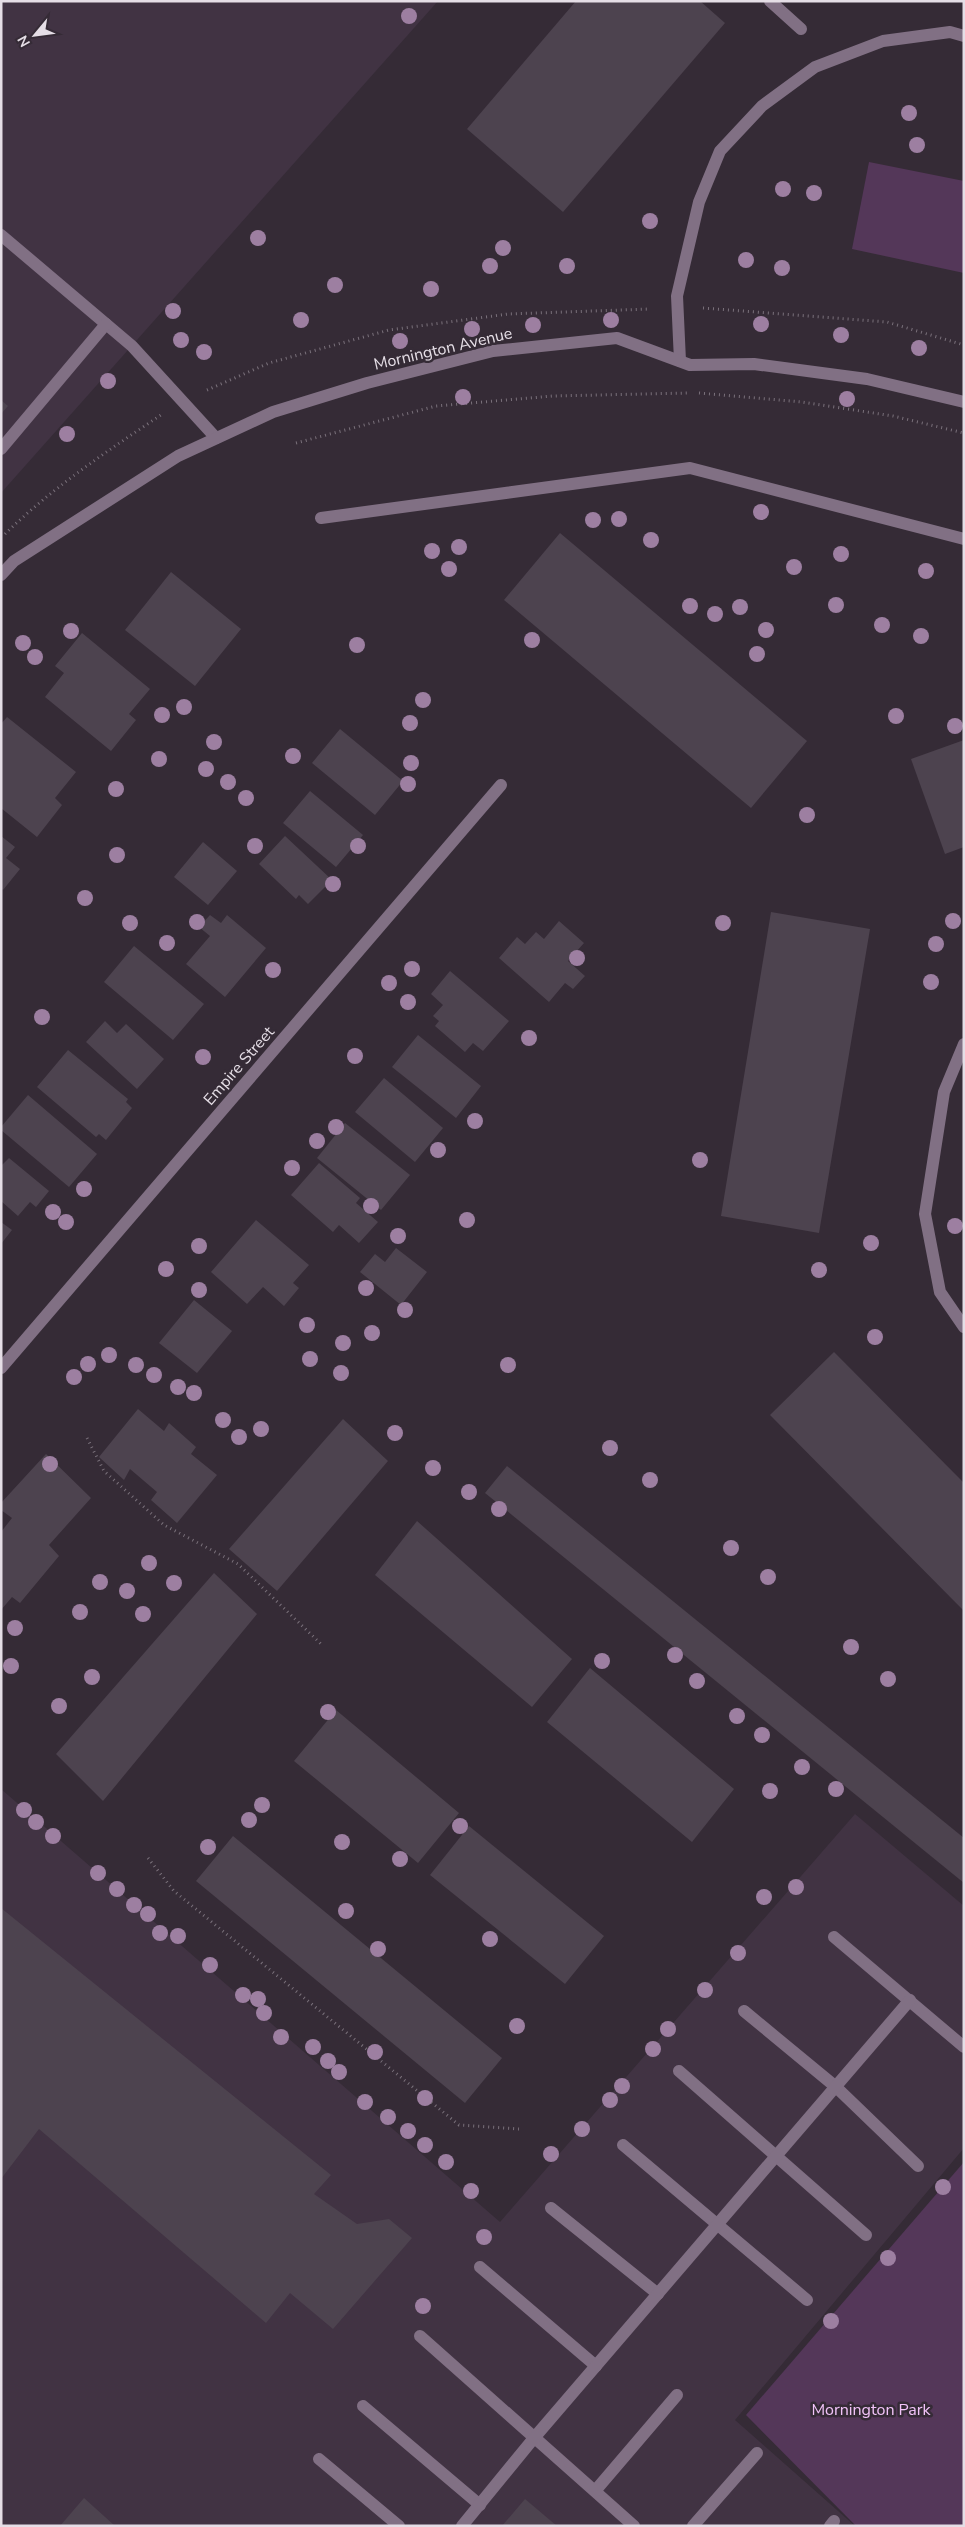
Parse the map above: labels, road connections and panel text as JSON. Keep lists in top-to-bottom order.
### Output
{
  "streets": {
    "street": ["Mornington Avenue", "Empire Street"]
  },
  "parks": ["Mornington Park"],
  "north": "bottom left"
}
